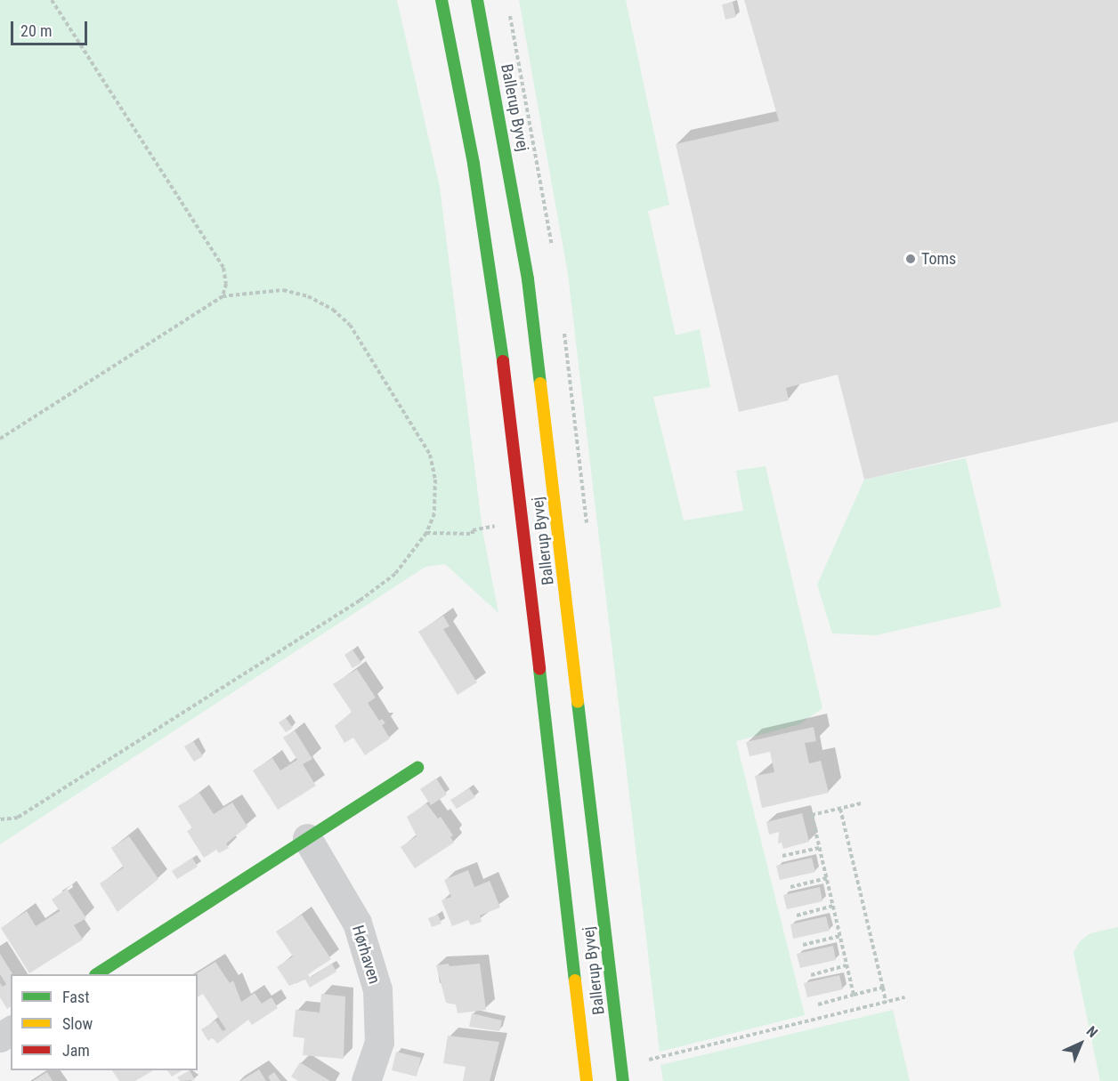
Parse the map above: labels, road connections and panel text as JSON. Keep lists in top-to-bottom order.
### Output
{
  "streets": {
    "main road": ["Ballerup Byvej"],
    "street": ["Hørhaven"]
  },
  "places": ["Toms"],
  "legend": ["Fast", "Slow", "Jam"],
  "scale_bar": "20 m",
  "north": "top right"
}
